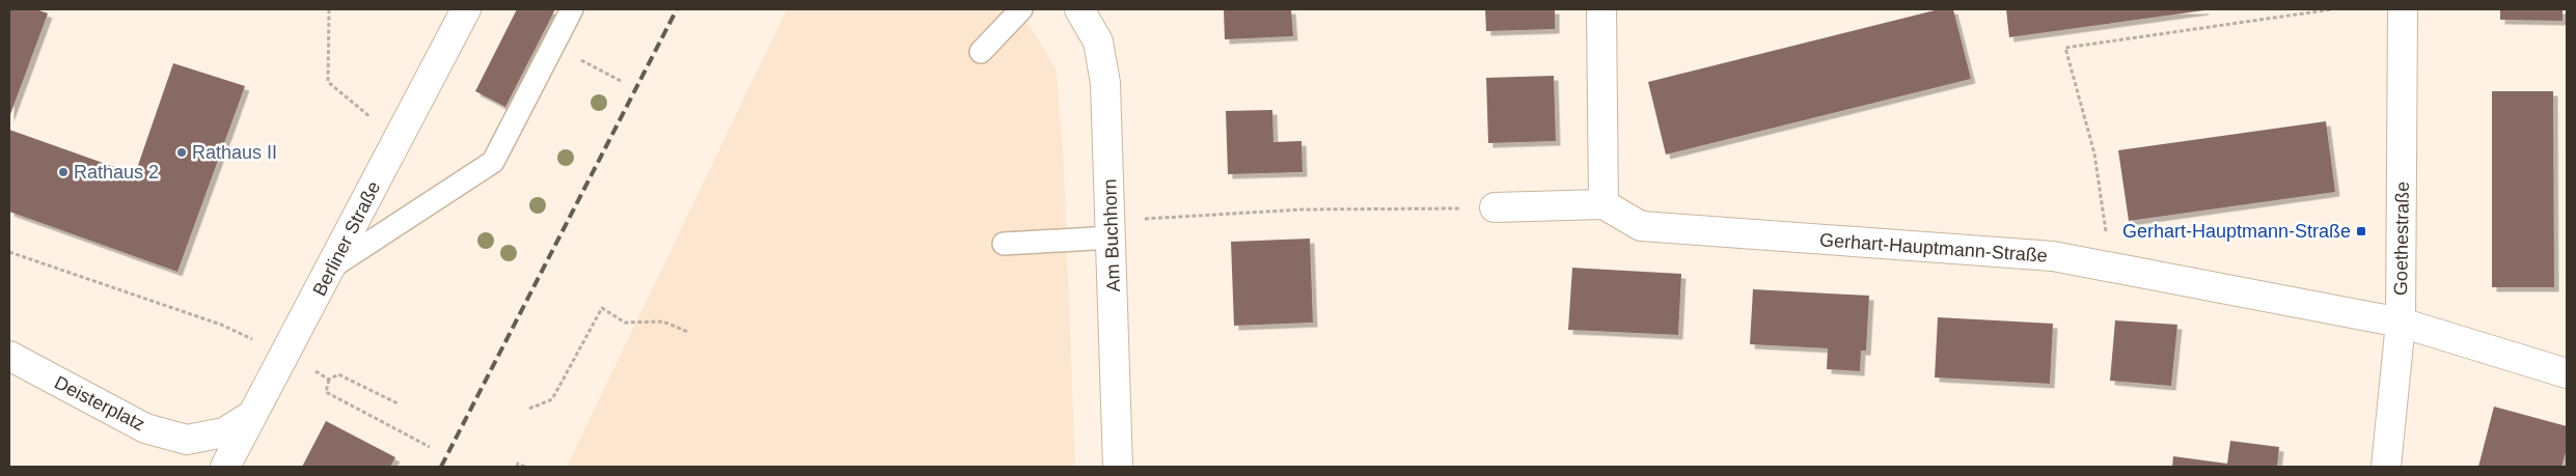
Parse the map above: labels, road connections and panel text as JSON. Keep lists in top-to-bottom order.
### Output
{
  "streets": {
    "street": [
      "Am Buchhorn",
      "Berliner Straße",
      "Goethestraße",
      "Gerhart-Hauptmann-Straße",
      "Deisterplatz"
    ]
  },
  "crossings": [
    ["Berliner Straße", "Deisterplatz"],
    ["Goethestraße", "Gerhart-Hauptmann-Straße"]
  ],
  "places": {
    "other": ["Rathaus II", "Rathaus 2"],
    "transit": ["Gerhart-Hauptmann-Straße"]
  }
}
